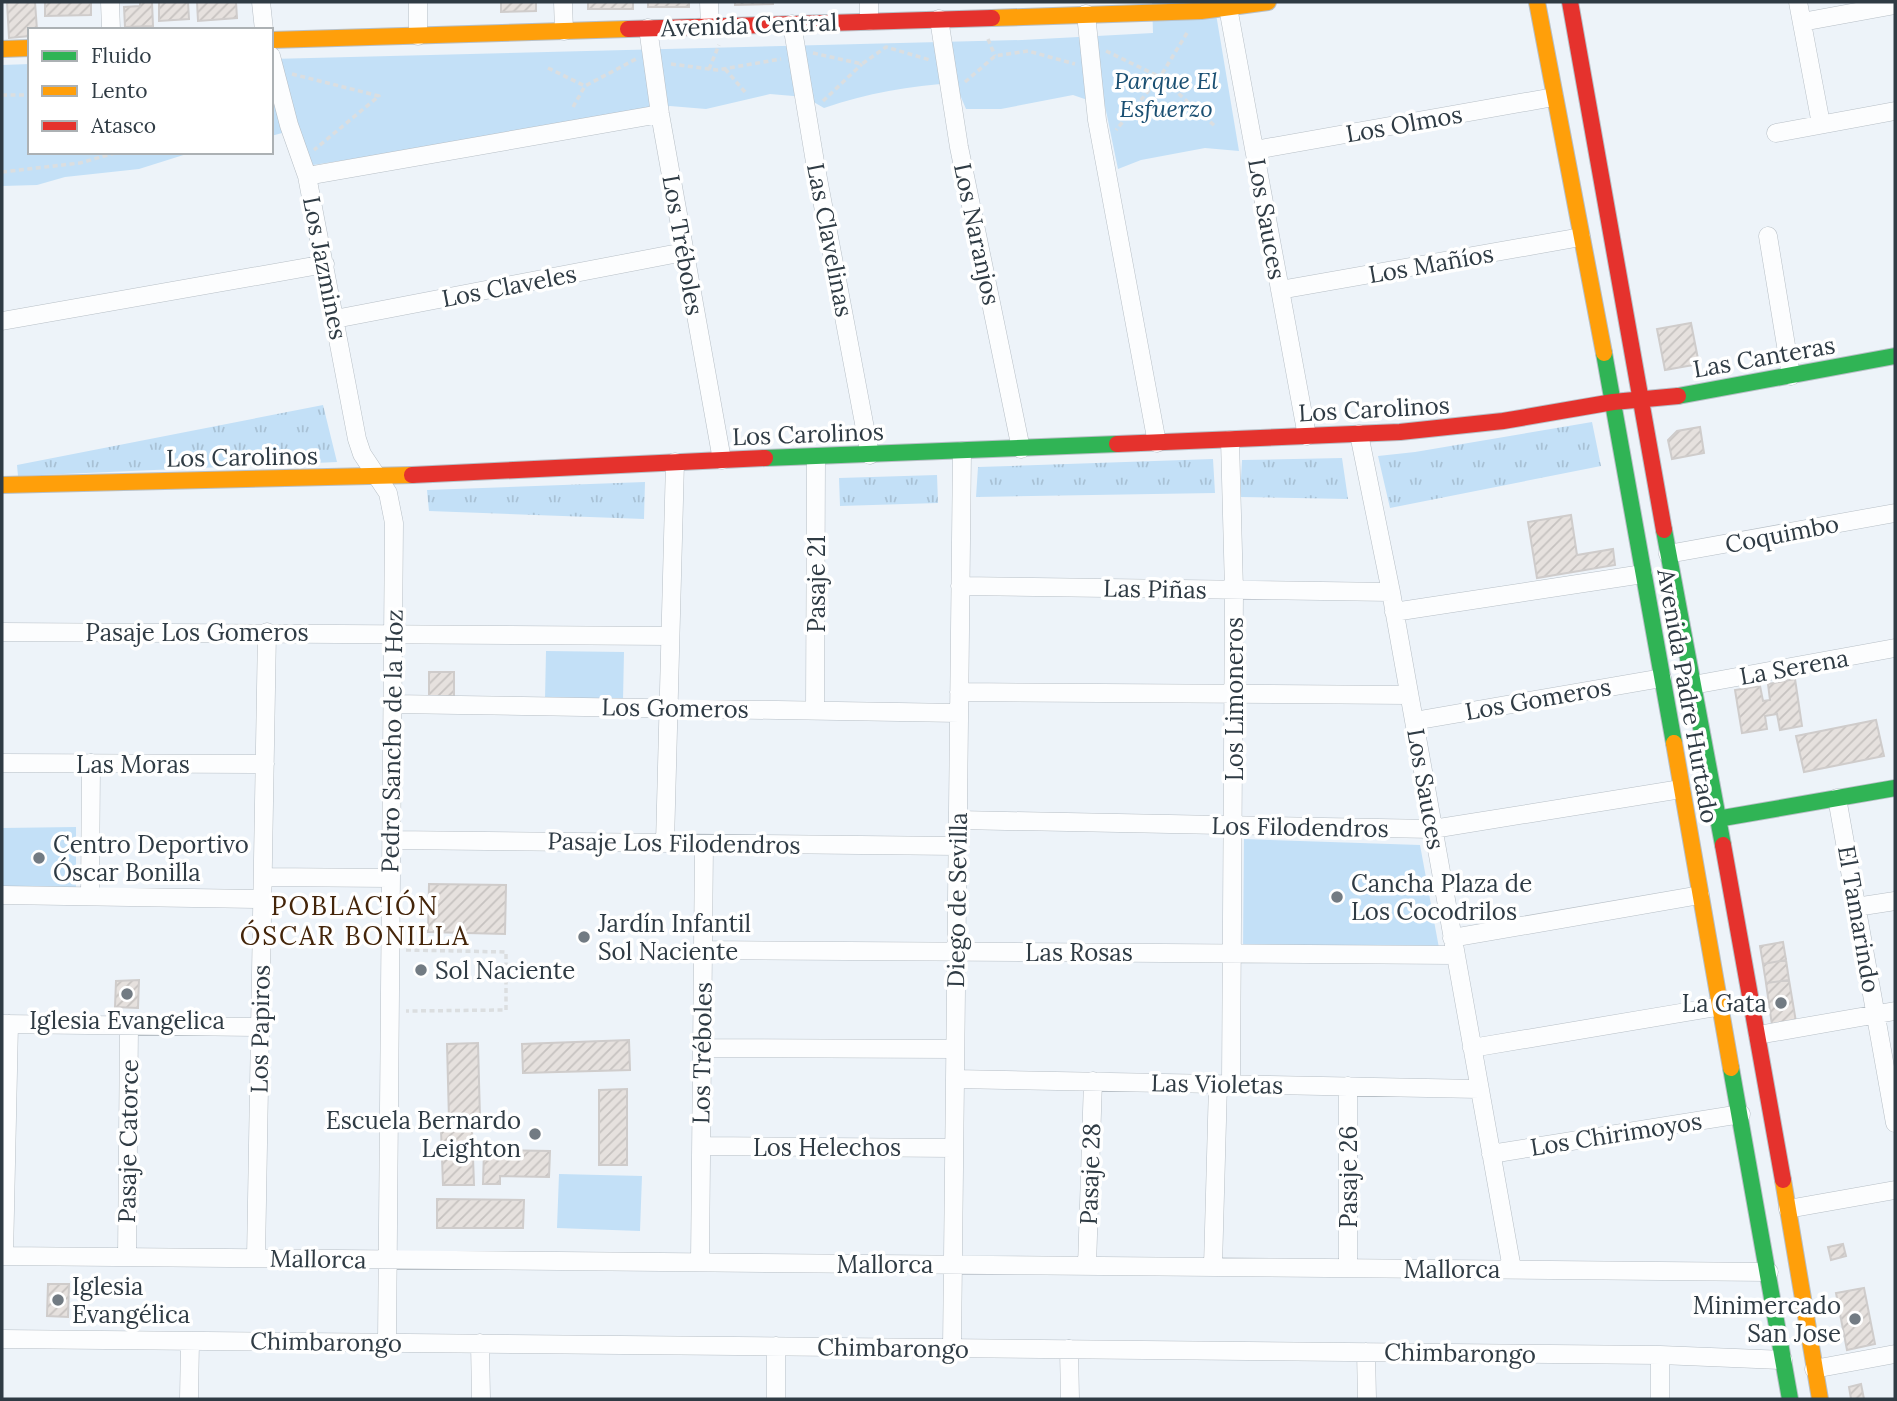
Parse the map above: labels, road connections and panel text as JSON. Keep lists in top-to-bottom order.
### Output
{
  "streets": {
    "main road": [
      "Avenida Central",
      "Las Canteras",
      "Los Carolinos",
      "Avenida Padre Hurtado"
    ],
    "street": [
      "Los Olmos",
      "Los Sauces",
      "Los Naranjos",
      "Las Clavelinas",
      "Los Tréboles",
      "Los Mañíos",
      "Los Jazmines",
      "Los Claveles",
      "Coquimbo",
      "Pasaje 21",
      "Las Piñas",
      "Pasaje Los Gomeros",
      "La Serena",
      "Los Limoneros",
      "Los Gomeros",
      "Pedro Sancho de la Hoz",
      "Las Moras",
      "Los Filodendros",
      "Pasaje Los Filodendros",
      "Diego de Sevilla",
      "El Tamarindo",
      "Las Rosas",
      "Los Papiros",
      "Las Violetas",
      "Los Chirimoyos",
      "Pasaje Catorce",
      "Los Helechos",
      "Pasaje 28",
      "Pasaje 26",
      "Mallorca",
      "Chimbarongo"
    ]
  },
  "crossings": [
    ["Avenida Central", "Los Sauces"],
    ["Avenida Central", "Los Naranjos"],
    ["Avenida Central", "Las Clavelinas"],
    ["Avenida Central", "Los Tréboles"],
    ["Los Olmos", "Los Sauces"],
    ["Los Olmos", "Avenida Padre Hurtado"],
    ["Los Sauces", "Los Mañíos"],
    ["Los Sauces", "Los Carolinos"],
    ["Los Sauces", "Las Piñas"],
    ["Los Sauces", "Los Gomeros"],
    ["Los Sauces", "Los Filodendros"],
    ["Los Sauces", "Las Rosas"],
    ["Los Sauces", "Las Violetas"],
    ["Los Sauces", "Los Chirimoyos"],
    ["Los Sauces", "Mallorca"],
    ["Los Naranjos", "Los Carolinos"],
    ["Las Clavelinas", "Los Carolinos"],
    ["Los Tréboles", "Los Claveles"],
    ["Los Tréboles", "Los Carolinos"],
    ["Los Tréboles", "Pasaje Los Filodendros"],
    ["Los Tréboles", "Las Rosas"],
    ["Los Tréboles", "Los Helechos"],
    ["Los Tréboles", "Mallorca"],
    ["Los Mañíos", "Avenida Padre Hurtado"],
    ["Los Jazmines", "Los Claveles"],
    ["Los Jazmines", "Los Carolinos"],
    ["Los Jazmines", "Pedro Sancho de la Hoz"],
    ["Las Canteras", "Los Carolinos"],
    ["Las Canteras", "Avenida Padre Hurtado"],
    ["Los Carolinos", "Pasaje 21"],
    ["Los Carolinos", "Avenida Padre Hurtado"],
    ["Los Carolinos", "Los Limoneros"],
    ["Los Carolinos", "Pedro Sancho de la Hoz"],
    ["Los Carolinos", "Diego de Sevilla"],
    ["Coquimbo", "Avenida Padre Hurtado"],
    ["Pasaje 21", "Los Gomeros"],
    ["Las Piñas", "Los Limoneros"],
    ["Las Piñas", "Diego de Sevilla"],
    ["Pasaje Los Gomeros", "Pedro Sancho de la Hoz"],
    ["Pasaje Los Gomeros", "Los Papiros"],
    ["La Serena", "Avenida Padre Hurtado"],
    ["Avenida Padre Hurtado", "Los Gomeros"],
    ["Avenida Padre Hurtado", "Los Filodendros"],
    ["Avenida Padre Hurtado", "Las Rosas"],
    ["Avenida Padre Hurtado", "Los Chirimoyos"],
    ["Avenida Padre Hurtado", "Mallorca"],
    ["Avenida Padre Hurtado", "Chimbarongo"],
    ["Los Limoneros", "Los Filodendros"],
    ["Los Limoneros", "Las Rosas"],
    ["Los Limoneros", "Las Violetas"],
    ["Los Limoneros", "Mallorca"],
    ["Los Gomeros", "Pedro Sancho de la Hoz"],
    ["Los Gomeros", "Diego de Sevilla"],
    ["Pedro Sancho de la Hoz", "Pasaje Los Filodendros"],
    ["Pedro Sancho de la Hoz", "Mallorca"],
    ["Pedro Sancho de la Hoz", "Chimbarongo"],
    ["Las Moras", "Los Papiros"],
    ["Los Filodendros", "Diego de Sevilla"],
    ["Pasaje Los Filodendros", "Diego de Sevilla"],
    ["Diego de Sevilla", "Las Rosas"],
    ["Diego de Sevilla", "Las Violetas"],
    ["Diego de Sevilla", "Los Helechos"],
    ["Diego de Sevilla", "Mallorca"],
    ["Diego de Sevilla", "Chimbarongo"],
    ["Los Papiros", "Mallorca"],
    ["Las Violetas", "Pasaje 28"],
    ["Las Violetas", "Pasaje 26"],
    ["Pasaje Catorce", "Mallorca"],
    ["Pasaje 28", "Mallorca"],
    ["Pasaje 26", "Mallorca"]
  ],
  "districts": ["POBLACIÓN ÓSCAR BONILLA"],
  "parks": ["Parque El Esfuerzo"],
  "places": [
    "Centro Deportivo Óscar Bonilla",
    "Cancha Plaza de Los Cocodrilos",
    "Jardín Infantil Sol Naciente",
    "Sol Naciente",
    "Iglesia Evangelica",
    "La Gata",
    "Escuela Bernardo Leighton",
    "Iglesia Evangélica",
    "Minimercado San Jose"
  ],
  "legend": ["Fluido", "Lento", "Atasco"]
}
